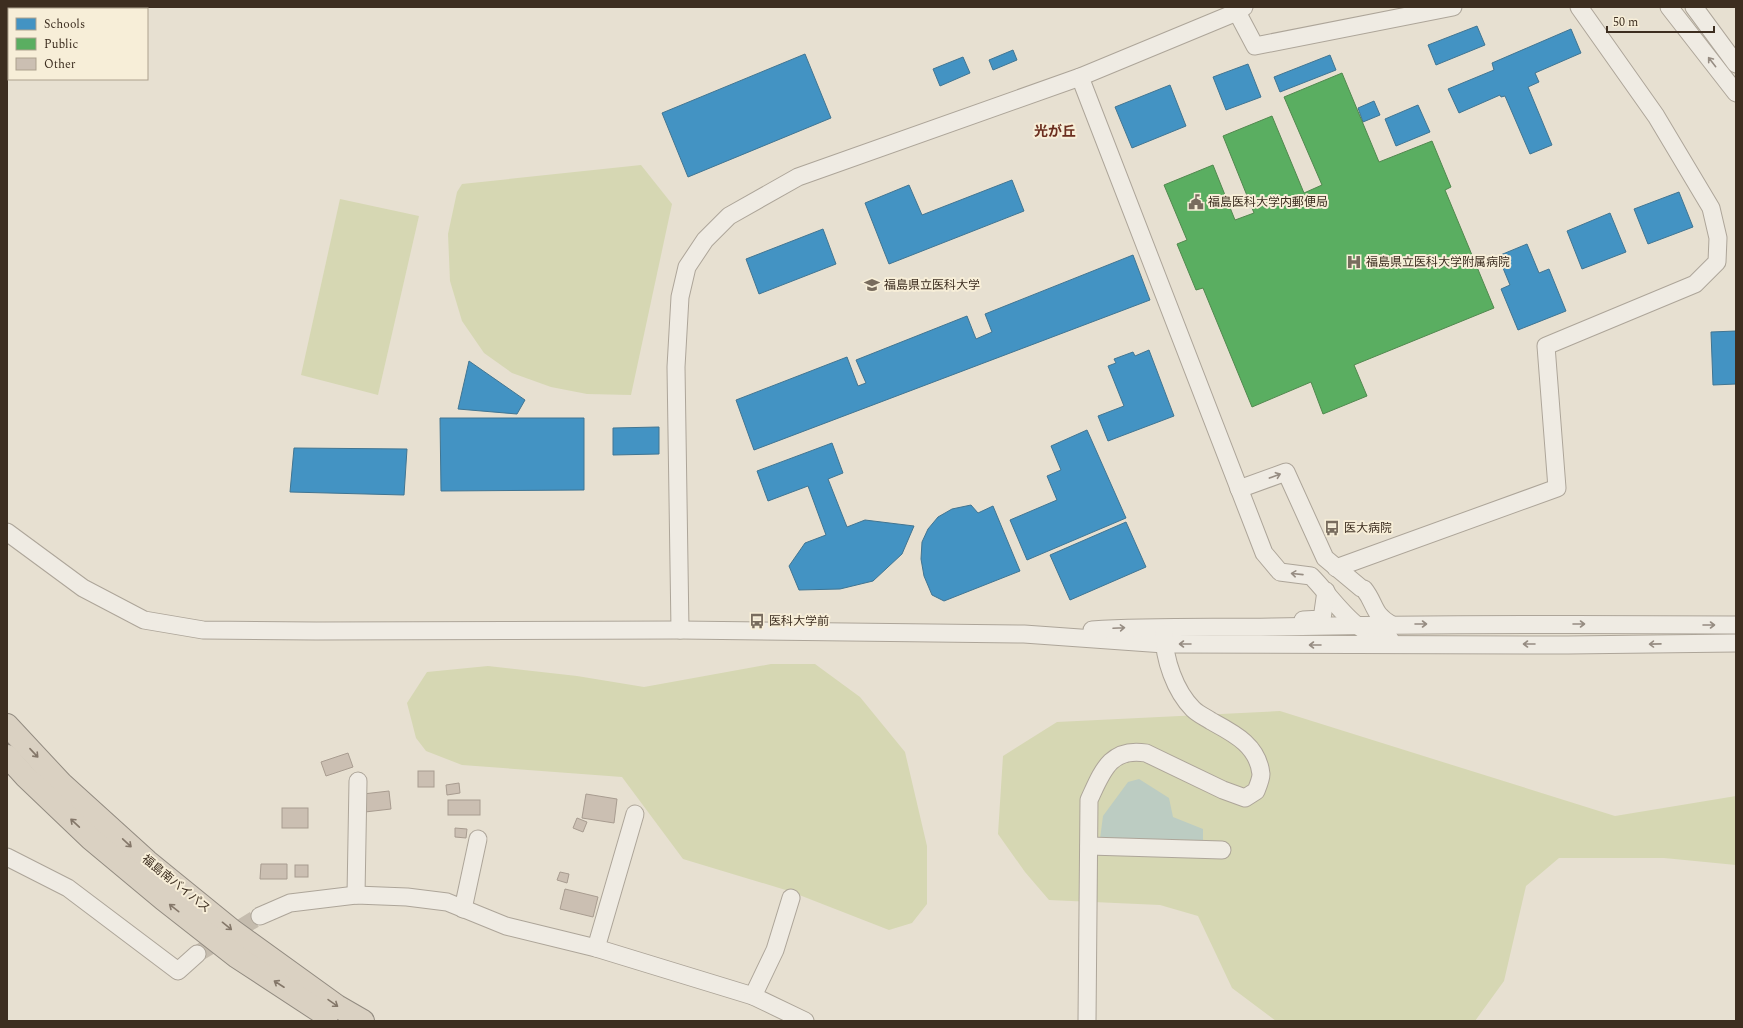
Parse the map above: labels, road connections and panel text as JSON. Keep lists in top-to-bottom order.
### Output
{
  "streets": {
    "highway": ["福島南バイパス"]
  },
  "districts": ["光が丘"],
  "places": {
    "public building": ["福島医科大学内郵便局"],
    "hospital": ["福島県立医科大学附属病院"],
    "school or university": ["福島県立医科大学"],
    "bus stop": ["医大病院", "医科大学前"]
  },
  "legend": ["Schools", "Public", "Other"],
  "scale_bar": "50 m"
}
